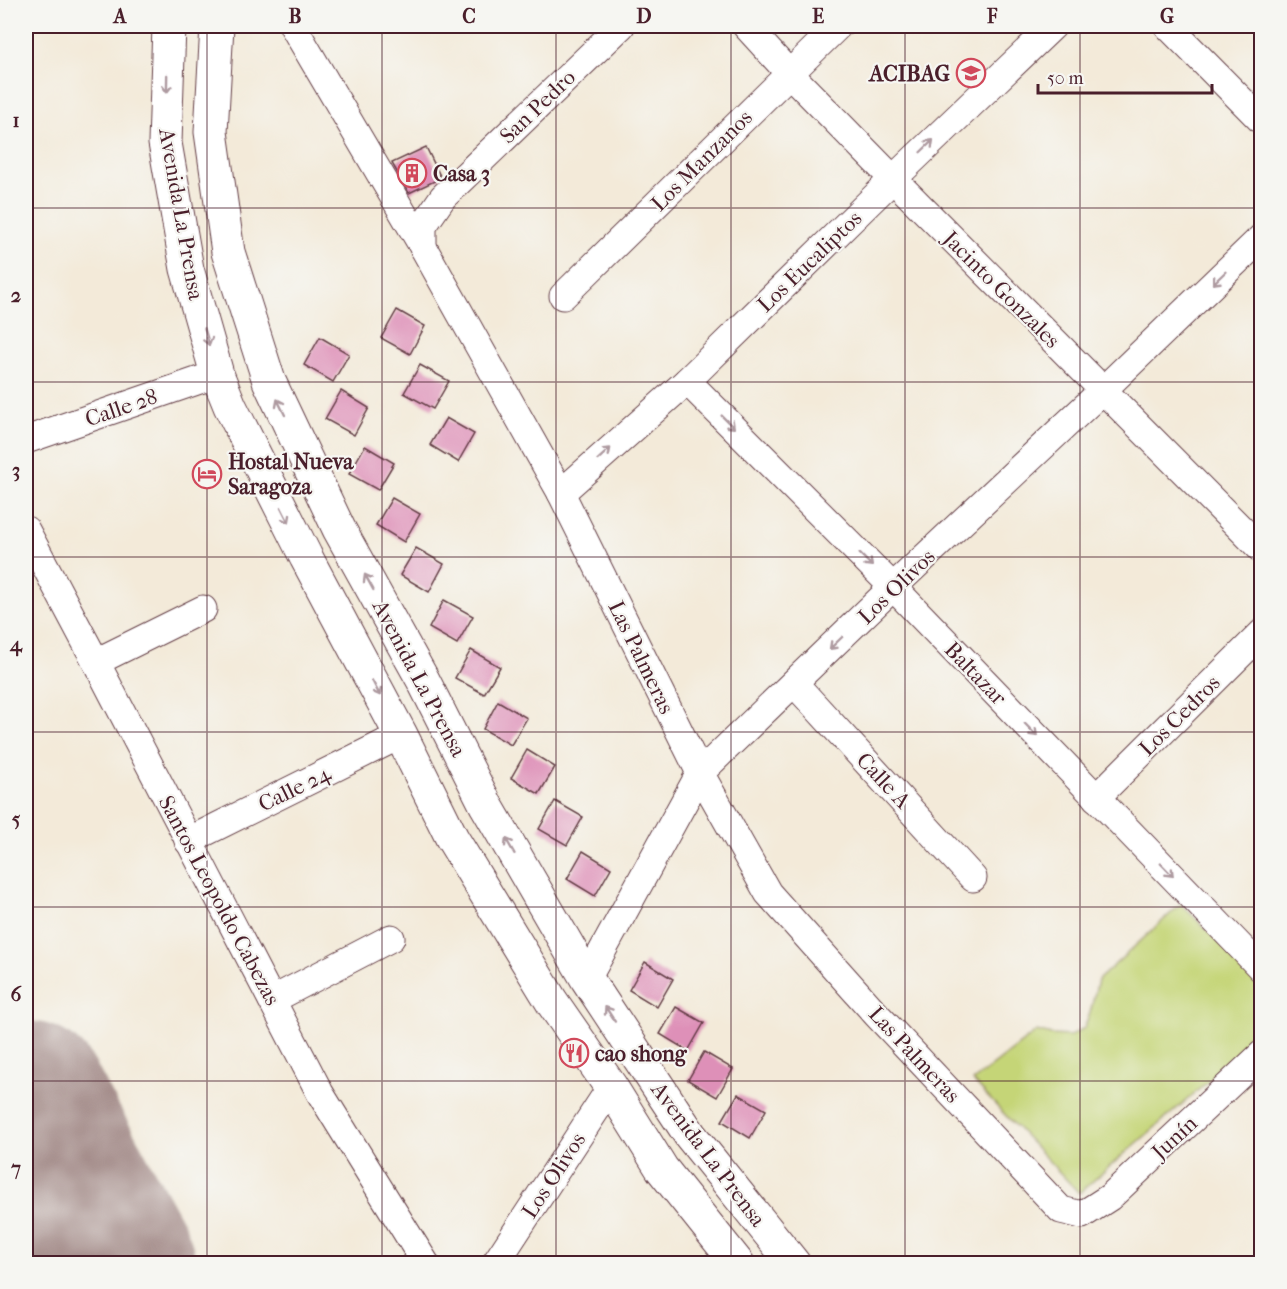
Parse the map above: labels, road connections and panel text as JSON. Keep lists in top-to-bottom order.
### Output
{
  "streets": {
    "main road": ["Avenida La Prensa"],
    "street": [
      "San Pedro",
      "Los Manzanos",
      "Los Eucaliptos",
      "Jacinto Gonzales",
      "Calle 28",
      "Los Olivos",
      "Las Palmeras",
      "Baltazar",
      "Los Cedros",
      "Calle A",
      "Calle 24",
      "Santos Leopoldo Cabezas",
      "Junín"
    ]
  },
  "crossings": [
    ["San Pedro", "Las Palmeras"],
    ["Los Manzanos", "Jacinto Gonzales"],
    ["Avenida La Prensa", "Calle 28"],
    ["Avenida La Prensa", "Los Olivos"],
    ["Avenida La Prensa", "Calle 24"],
    ["Los Eucaliptos", "Jacinto Gonzales"],
    ["Los Eucaliptos", "Las Palmeras"],
    ["Los Eucaliptos", "Baltazar"],
    ["Jacinto Gonzales", "Los Olivos"],
    ["Los Olivos", "Las Palmeras"],
    ["Los Olivos", "Baltazar"],
    ["Los Olivos", "Calle A"],
    ["Las Palmeras", "Junín"],
    ["Baltazar", "Los Cedros"],
    ["Calle 24", "Santos Leopoldo Cabezas"]
  ],
  "one_way": ["Los Eucaliptos", "Baltazar"],
  "places": {
    "school or university": ["ACIBAG"],
    "building": ["Casa 3"],
    "hotel": ["Hostal Nueva Saragoza"],
    "restaurant": ["cao shong"]
  },
  "scale_bar": "50 m",
  "grid": {
    "columns": [
      "A",
      "B",
      "C",
      "D",
      "E",
      "F",
      "G"
    ],
    "rows": [
      "1",
      "2",
      "3",
      "4",
      "5",
      "6",
      "7"
    ]
  }
}
